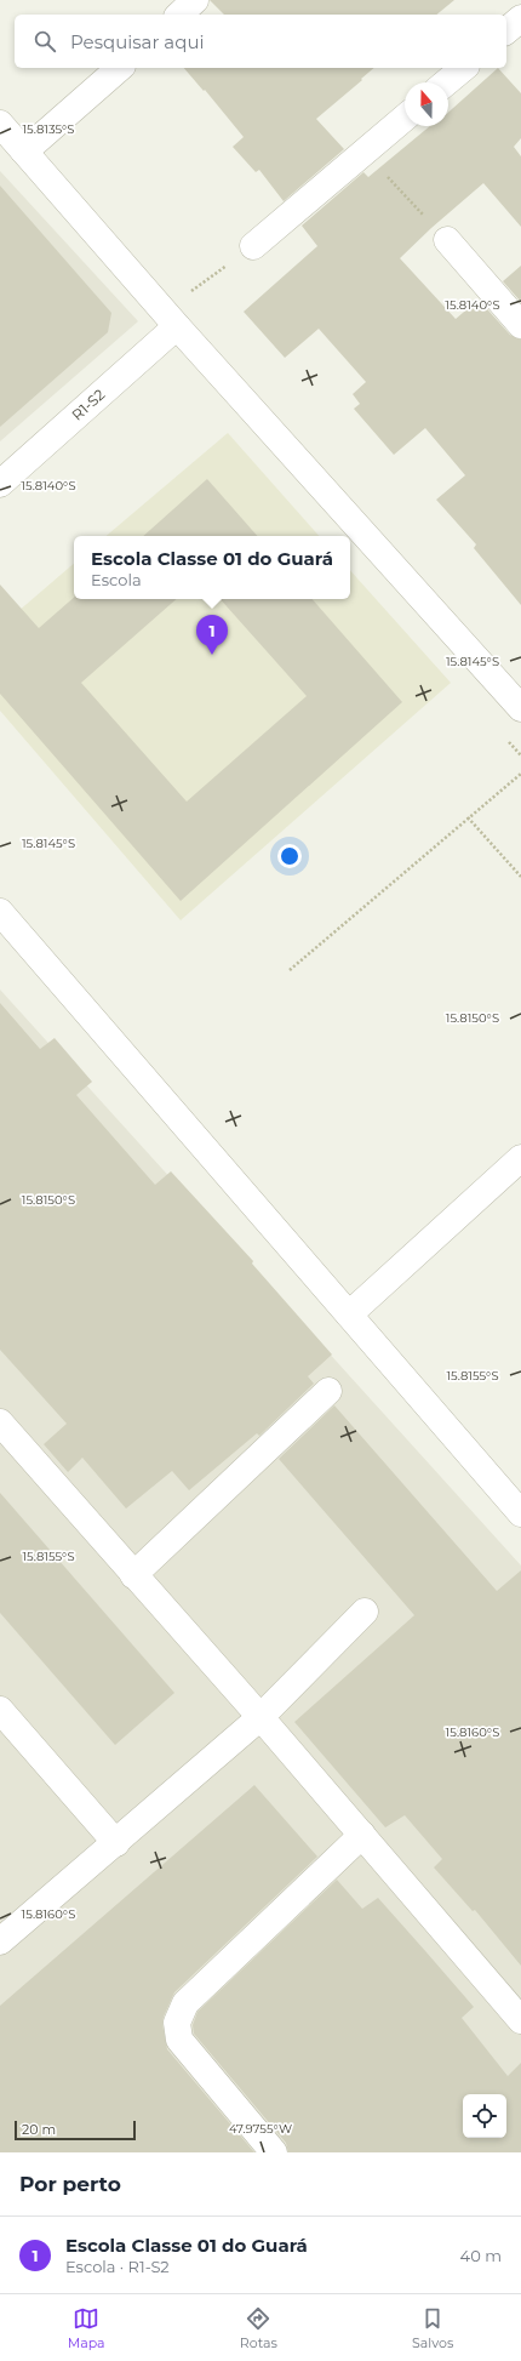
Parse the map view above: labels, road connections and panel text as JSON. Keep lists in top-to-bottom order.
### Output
{
  "streets": {
    "street": ["R1-S2"]
  },
  "scale_bar": "20 m",
  "north": "top",
  "page": {
    "search": "Pesquisar aqui",
    "popup": ["Escola Classe 01 do Guará", "Escola"],
    "pins": "1",
    "scale": "20 m",
    "heading": "Por perto",
    "list": [
      {
        "mark": "1",
        "name": "Escola Classe 01 do Guará",
        "note": "Escola · R1-S2",
        "value": "40 m"
      }
    ],
    "nav": ["Mapa", "Rotas", "Salvos"]
  },
  "coordinates": [
    "15.8135°S",
    "15.8140°S",
    "15.8145°S",
    "15.8150°S",
    "15.8155°S",
    "15.8160°S",
    "47.9755°W"
  ]
}
